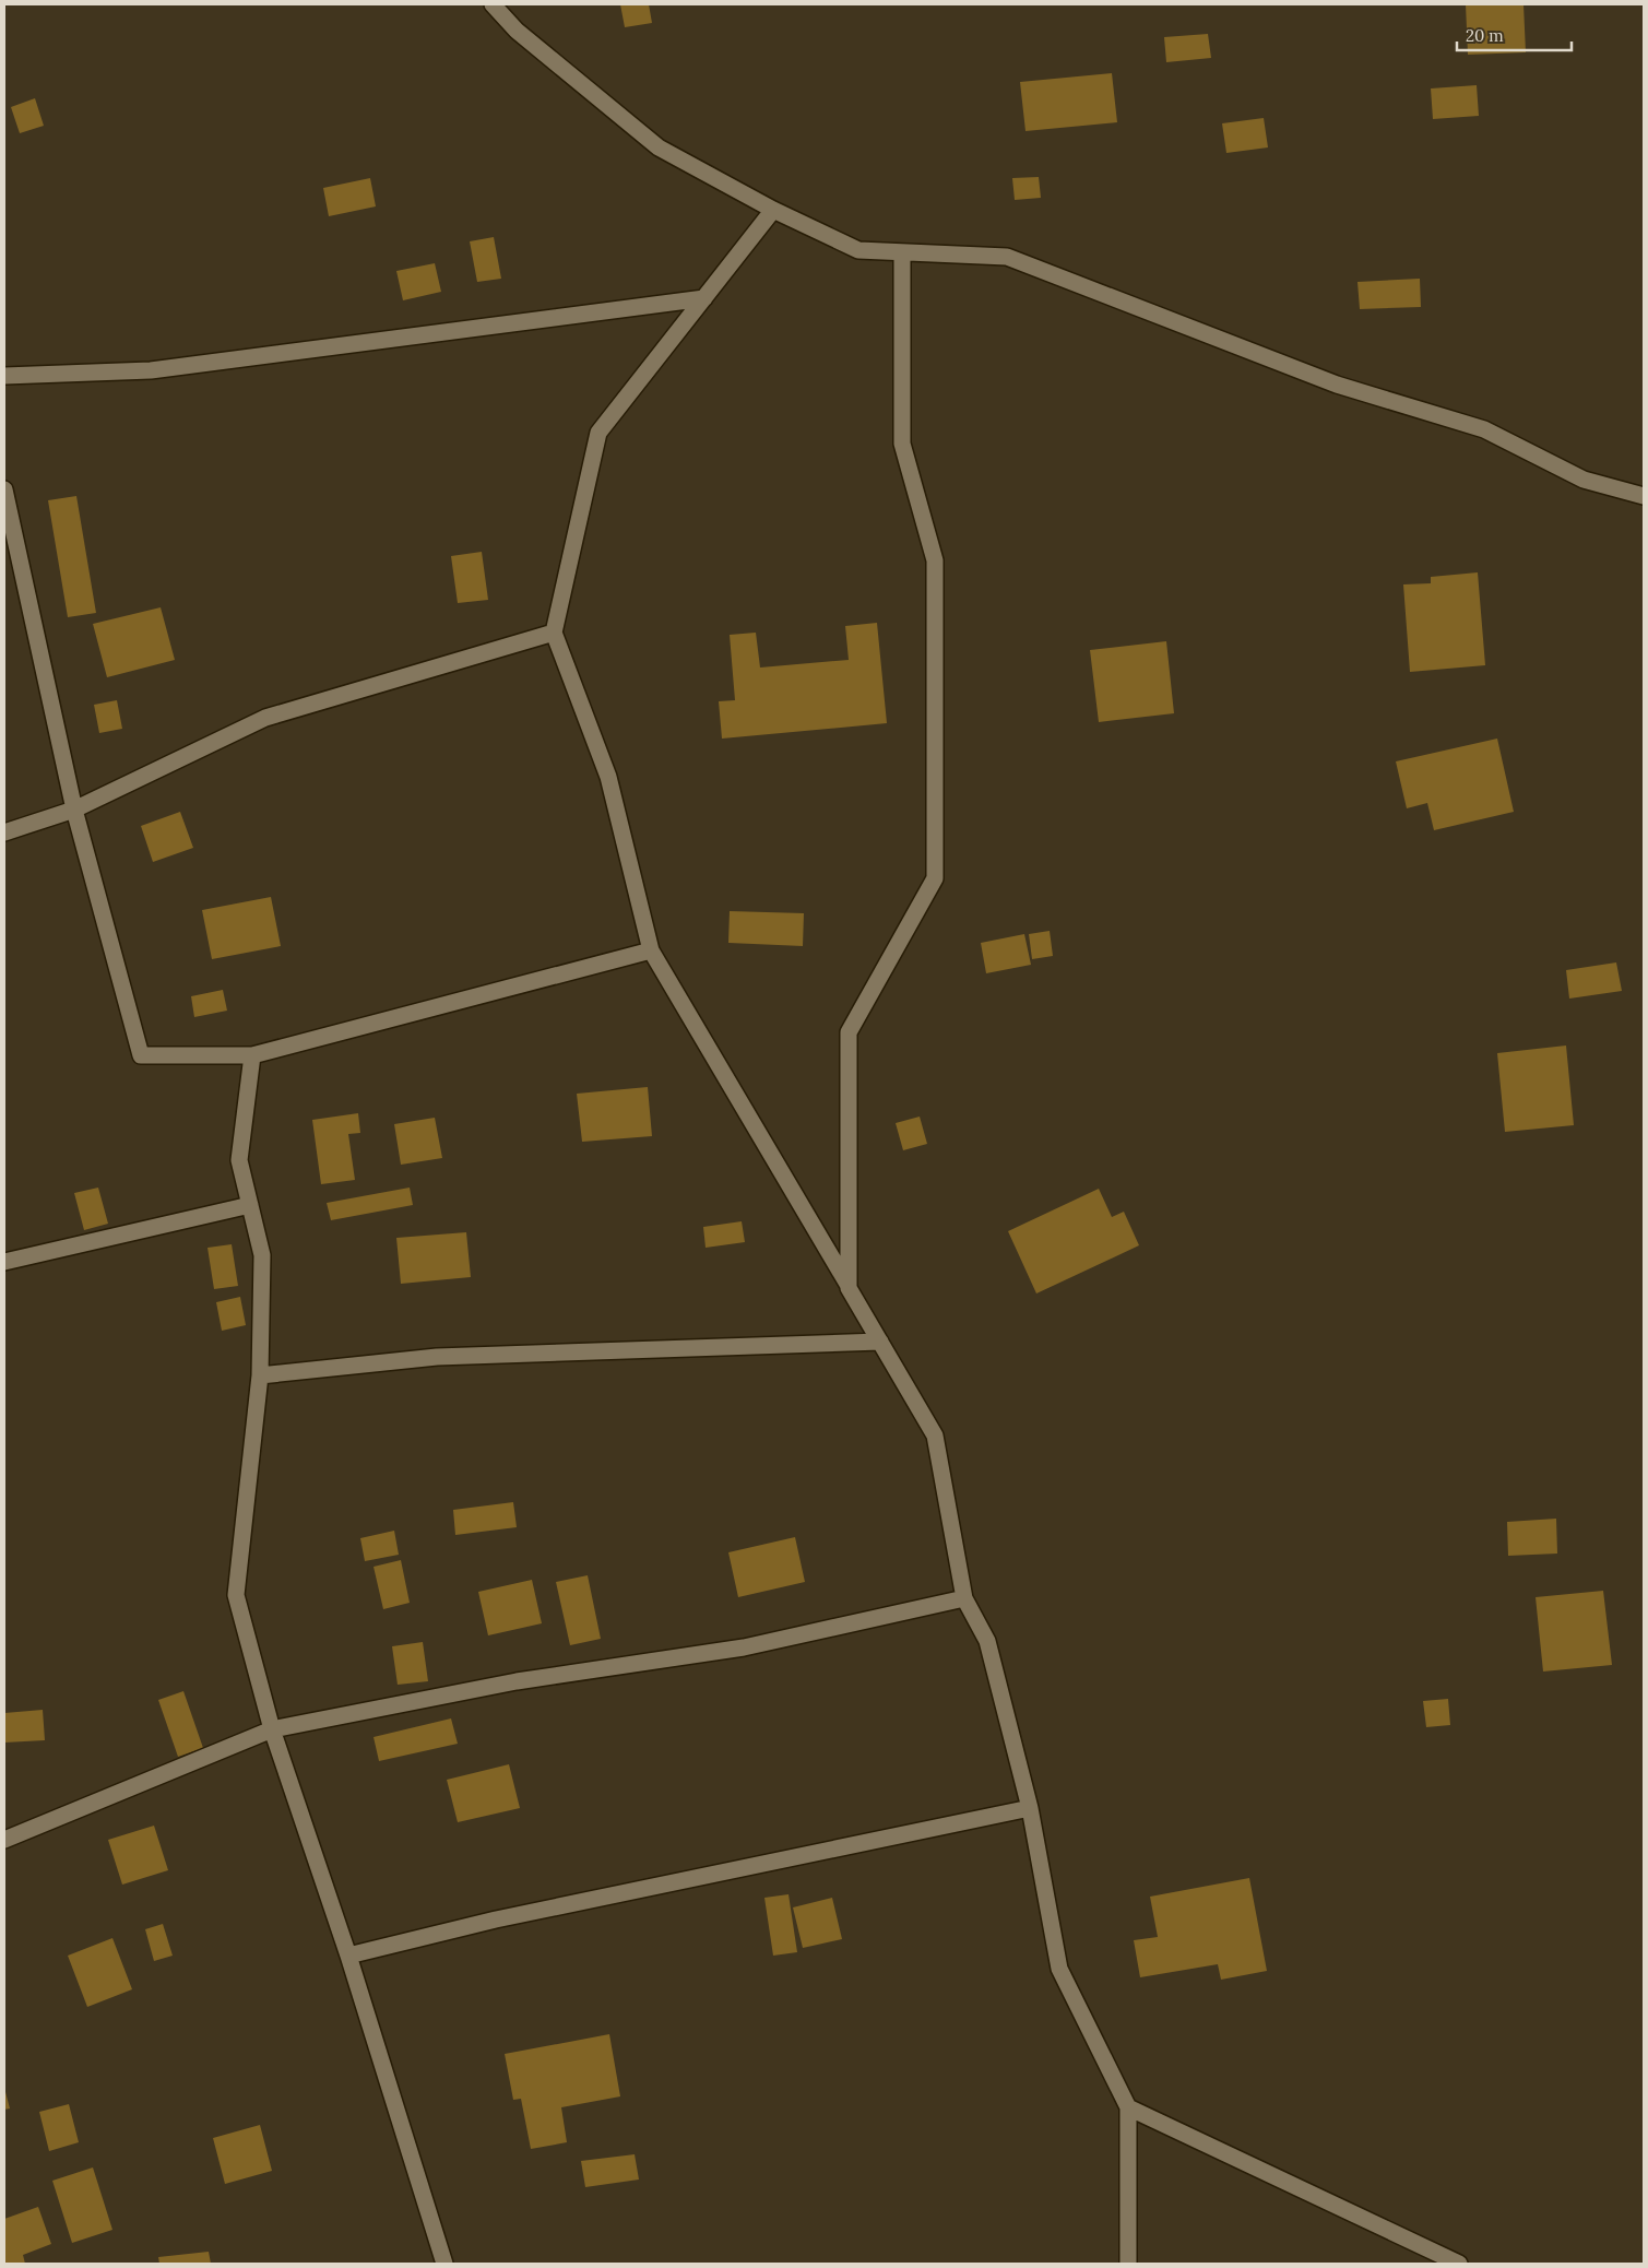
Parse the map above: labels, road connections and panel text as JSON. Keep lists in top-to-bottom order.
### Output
{
  "scale_bar": "20 m"
}
